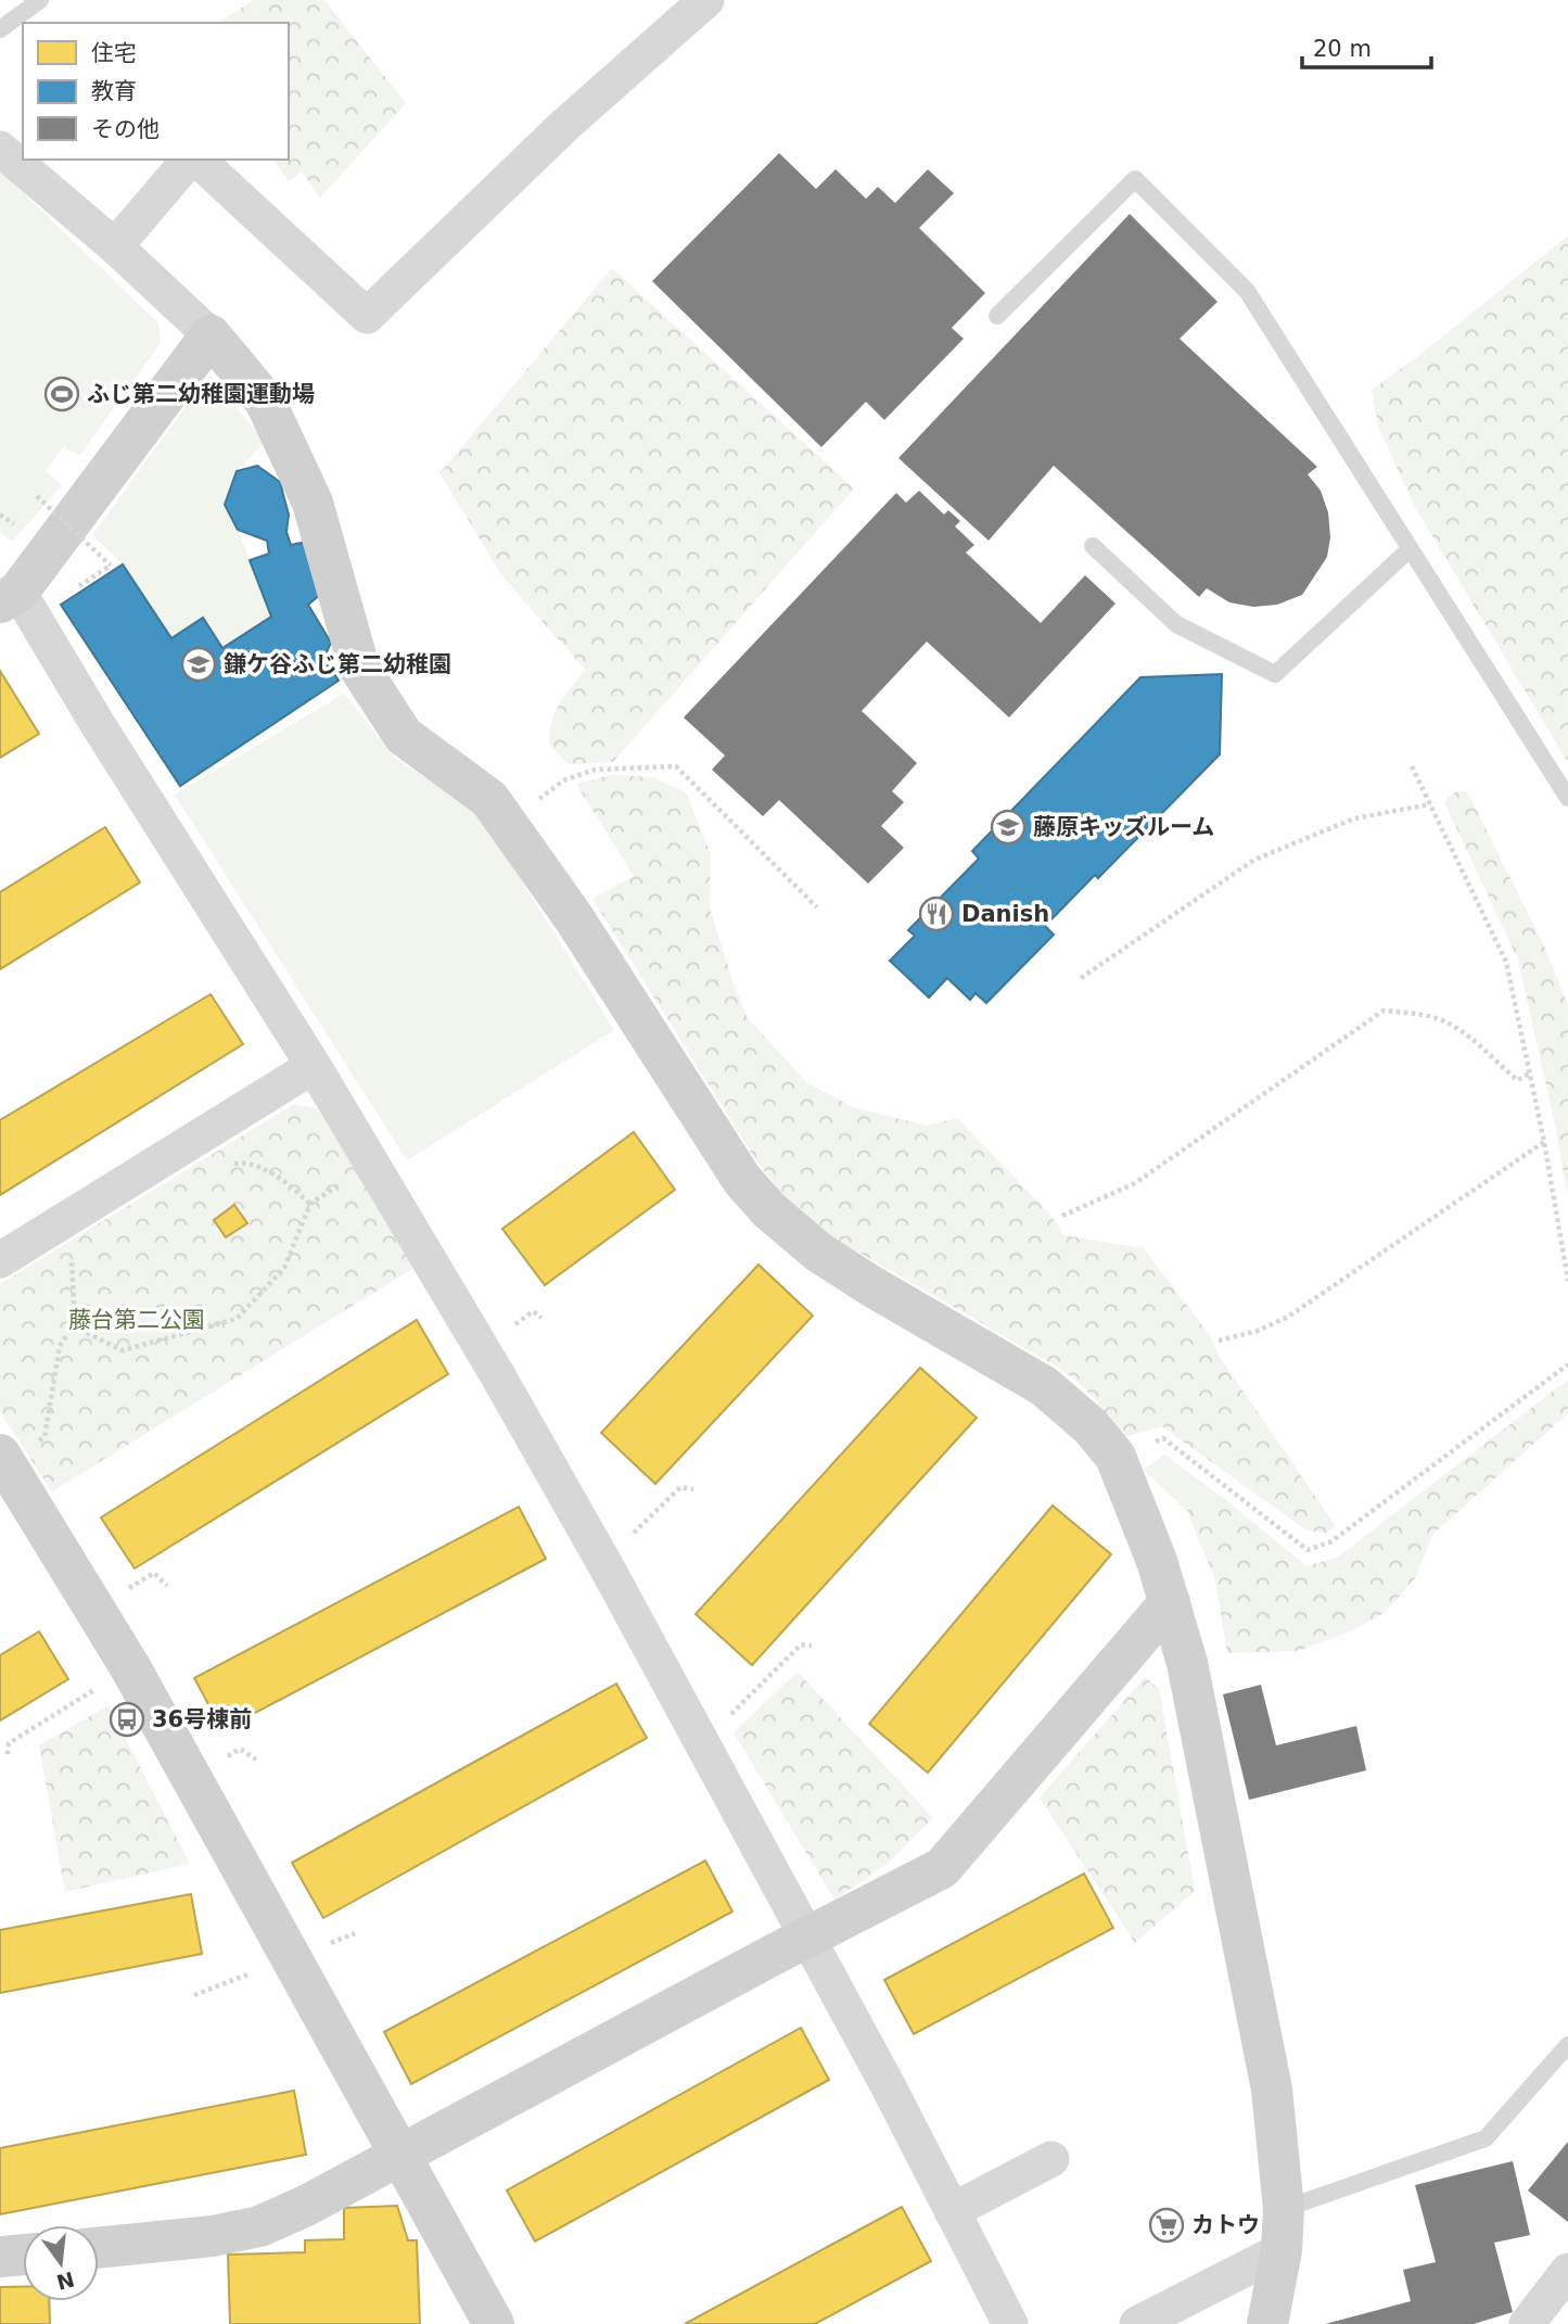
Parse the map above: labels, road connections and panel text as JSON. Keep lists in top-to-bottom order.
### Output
{
  "parks": ["藤台第二公園"],
  "places": {
    "sports": ["ふじ第二幼稚園運動場"],
    "school or university": ["鎌ケ谷ふじ第二幼稚園", "藤原キッズルーム"],
    "restaurant": ["Danish"],
    "bus stop": ["36号棟前"],
    "supermarket": ["カトウ"]
  },
  "legend": ["住宅", "教育", "その他"],
  "scale_bar": "20 m",
  "north": "bottom"
}
